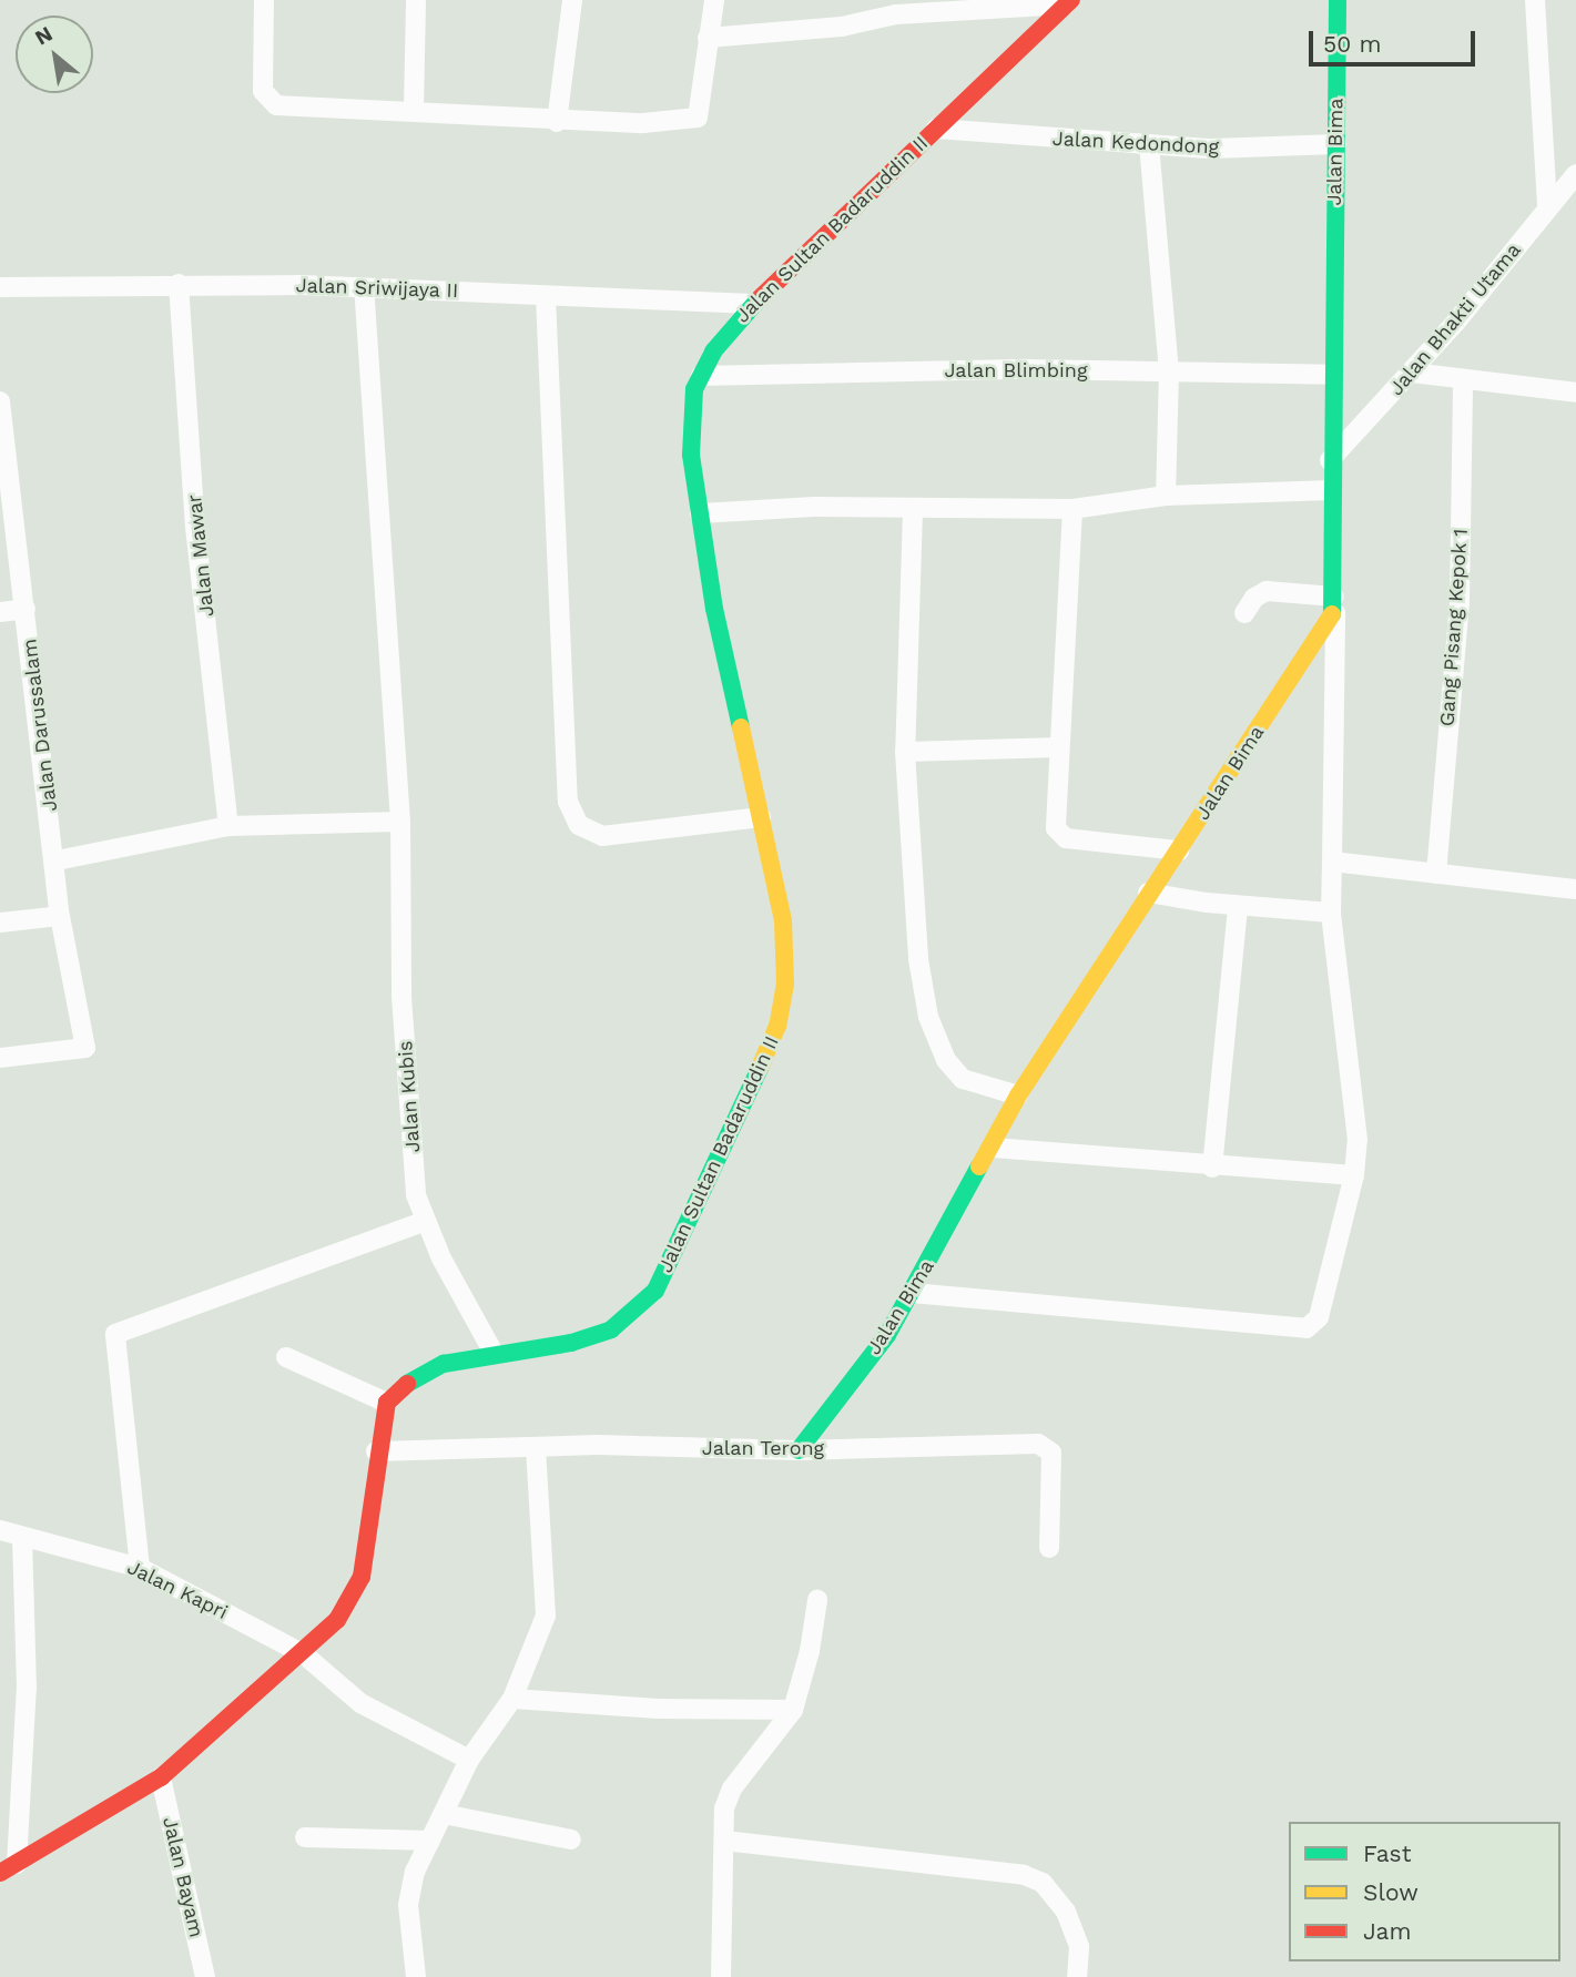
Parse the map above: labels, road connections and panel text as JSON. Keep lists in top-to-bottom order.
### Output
{
  "streets": {
    "street": [
      "Jalan Kedondong",
      "Jalan Bima",
      "Jalan Sultan Badaruddin II",
      "Jalan Sriwijaya II",
      "Jalan Bhakti Utama",
      "Jalan Blimbing",
      "Jalan Mawar",
      "Gang Pisang Kepok 1",
      "Jalan Darussalam",
      "Jalan Kubis",
      "Jalan Terong",
      "Jalan Kapri",
      "Jalan Bayam"
    ]
  },
  "crossings": [
    ["Jalan Kedondong", "Jalan Bima"],
    ["Jalan Kedondong", "Jalan Sultan Badaruddin II"],
    ["Jalan Bima", "Jalan Bhakti Utama"],
    ["Jalan Bima", "Jalan Blimbing"],
    ["Jalan Bima", "Jalan Terong"],
    ["Jalan Sultan Badaruddin II", "Jalan Sriwijaya II"],
    ["Jalan Sultan Badaruddin II", "Jalan Blimbing"],
    ["Jalan Sultan Badaruddin II", "Jalan Kubis"],
    ["Jalan Sriwijaya II", "Jalan Mawar"],
    ["Jalan Sriwijaya II", "Jalan Kubis"]
  ],
  "legend": ["Fast", "Slow", "Jam"],
  "scale_bar": "50 m",
  "north": "top left"
}
